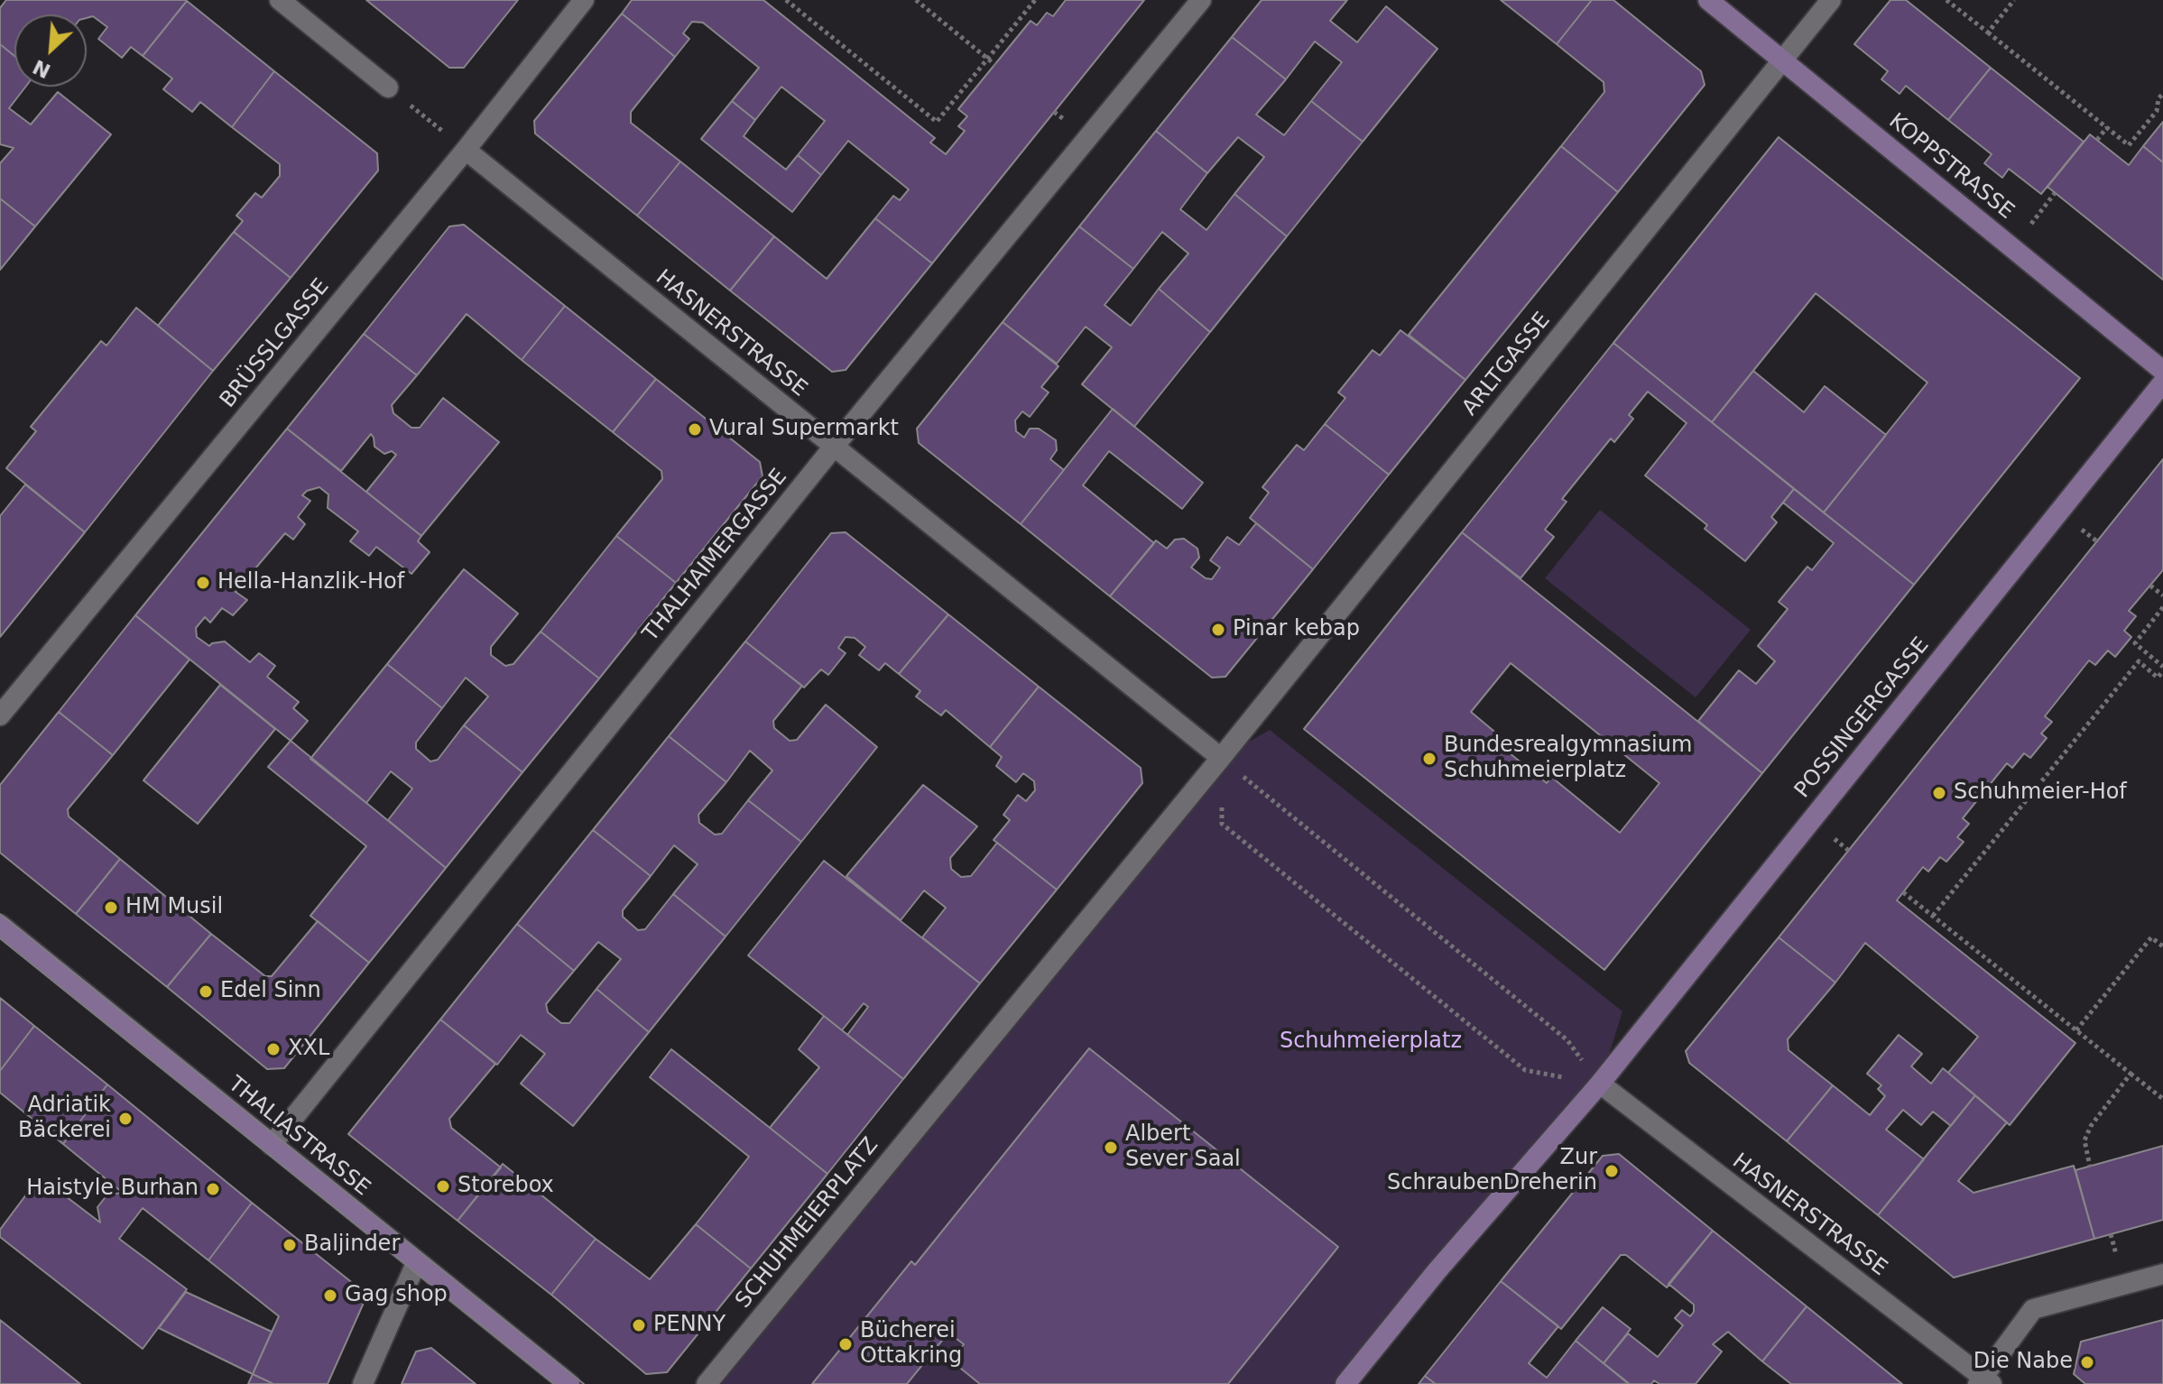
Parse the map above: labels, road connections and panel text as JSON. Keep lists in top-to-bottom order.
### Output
{
  "streets": {
    "main road": ["KOPPSTRASSE", "POSSINGERGASSE", "THALIASTRASSE"],
    "street": [
      "HASNERSTRASSE",
      "BRÜSSLGASSE",
      "ARLTGASSE",
      "THALHAIMERGASSE",
      "SCHUHMEIERPLATZ"
    ]
  },
  "crossings": [
    ["KOPPSTRASSE", "ARLTGASSE"],
    ["HASNERSTRASSE", "BRÜSSLGASSE"],
    ["HASNERSTRASSE", "ARLTGASSE"],
    ["HASNERSTRASSE", "THALHAIMERGASSE"],
    ["HASNERSTRASSE", "POSSINGERGASSE"],
    ["HASNERSTRASSE", "SCHUHMEIERPLATZ"],
    ["ARLTGASSE", "SCHUHMEIERPLATZ"],
    ["THALHAIMERGASSE", "THALIASTRASSE"]
  ],
  "parks": ["Schuhmeierplatz"],
  "places": [
    "Vural Supermarkt",
    "Hella-Hanzlik-Hof",
    "Pinar kebap",
    "Bundesrealgymnasium Schuhmeierplatz",
    "Schuhmeier-Hof",
    "HM Musil",
    "Edel Sinn",
    "XXL",
    "Adriatik Bäckerei",
    "Albert Sever Saal",
    "Zur SchraubenDreherin",
    "Storebox",
    "Haistyle Burhan",
    "Baljinder",
    "Gag shop",
    "PENNY",
    "Bücherei Ottakring",
    "Die Nabe"
  ],
  "north": "bottom left"
}
